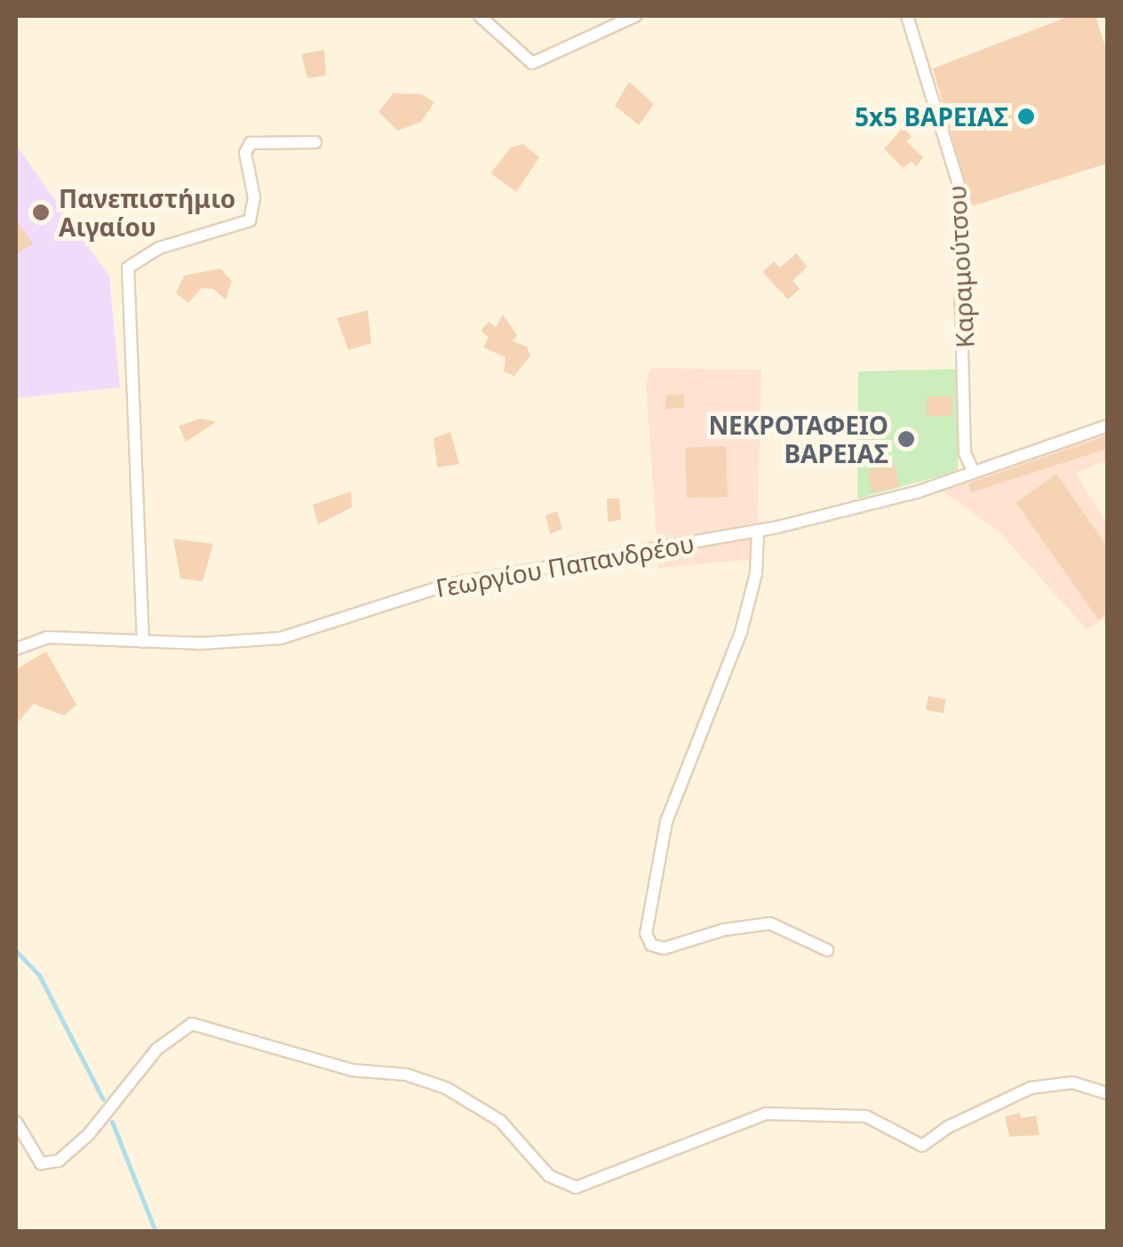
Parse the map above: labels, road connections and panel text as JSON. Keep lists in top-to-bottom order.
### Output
{
  "streets": {
    "street": ["Καραμούτσου", "Γεωργίου Παπανδρέου"]
  },
  "crossings": [
    ["Καραμούτσου", "Γεωργίου Παπανδρέου"]
  ],
  "places": ["5x5 ΒΑΡΕΙΑΣ", "Πανεπιστήμιο Αιγαίου", "ΝΕΚΡΟΤΑΦΕΙΟ ΒΑΡΕΙΑΣ"]
}
